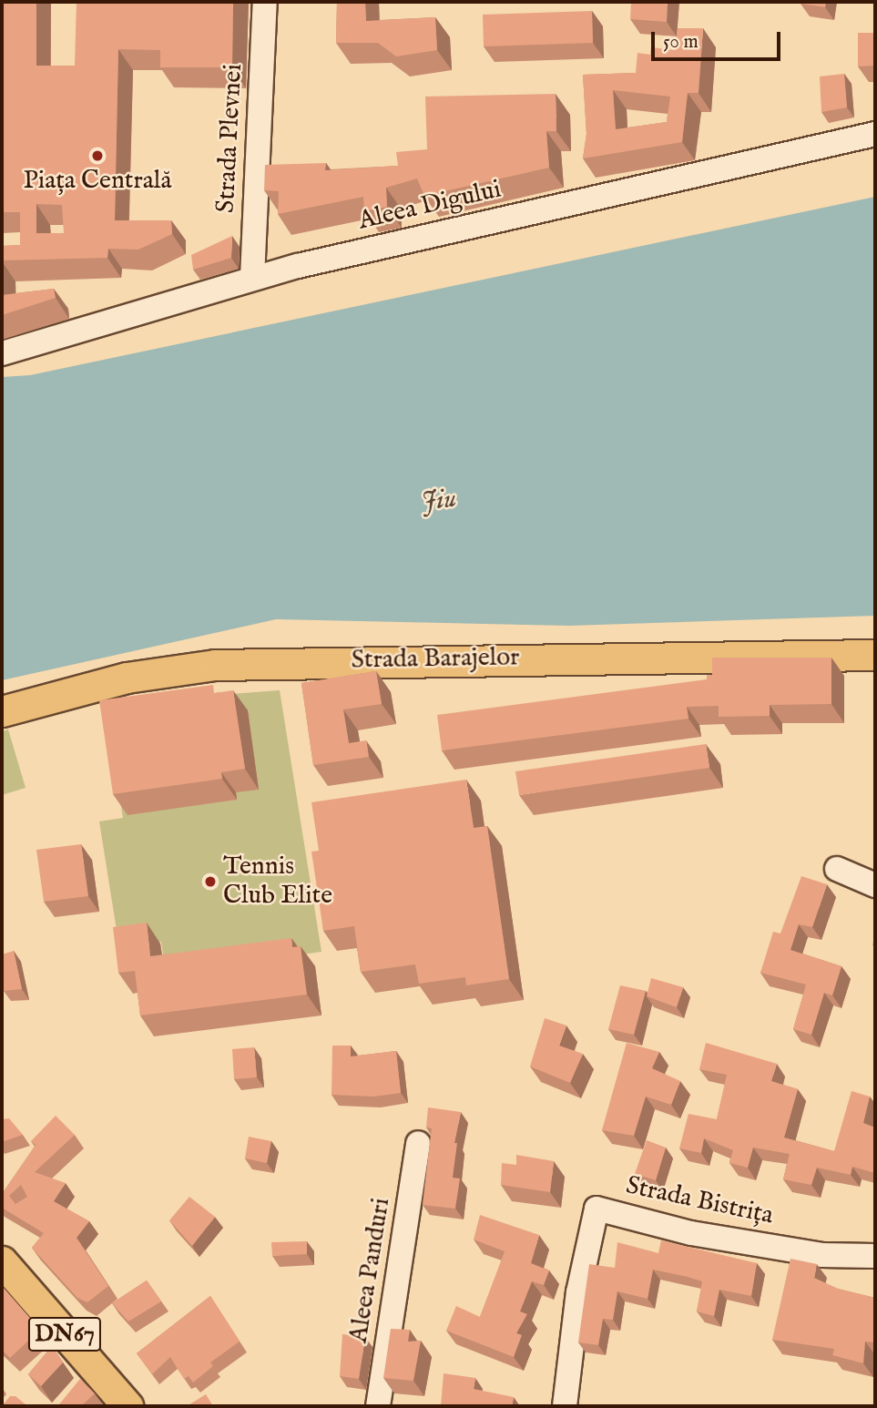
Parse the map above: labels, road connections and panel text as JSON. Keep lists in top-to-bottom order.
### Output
{
  "streets": {
    "main road": ["Strada Barajelor", "DN67"],
    "street": [
      "Strada Plevnei",
      "Aleea Digului",
      "Strada Bistrița",
      "Aleea Panduri"
    ]
  },
  "crossings": [
    ["Strada Plevnei", "Aleea Digului"]
  ],
  "water": ["Jiu"],
  "places": ["Piața Centrală", "Tennis Club Elite"],
  "scale_bar": "50 m"
}
